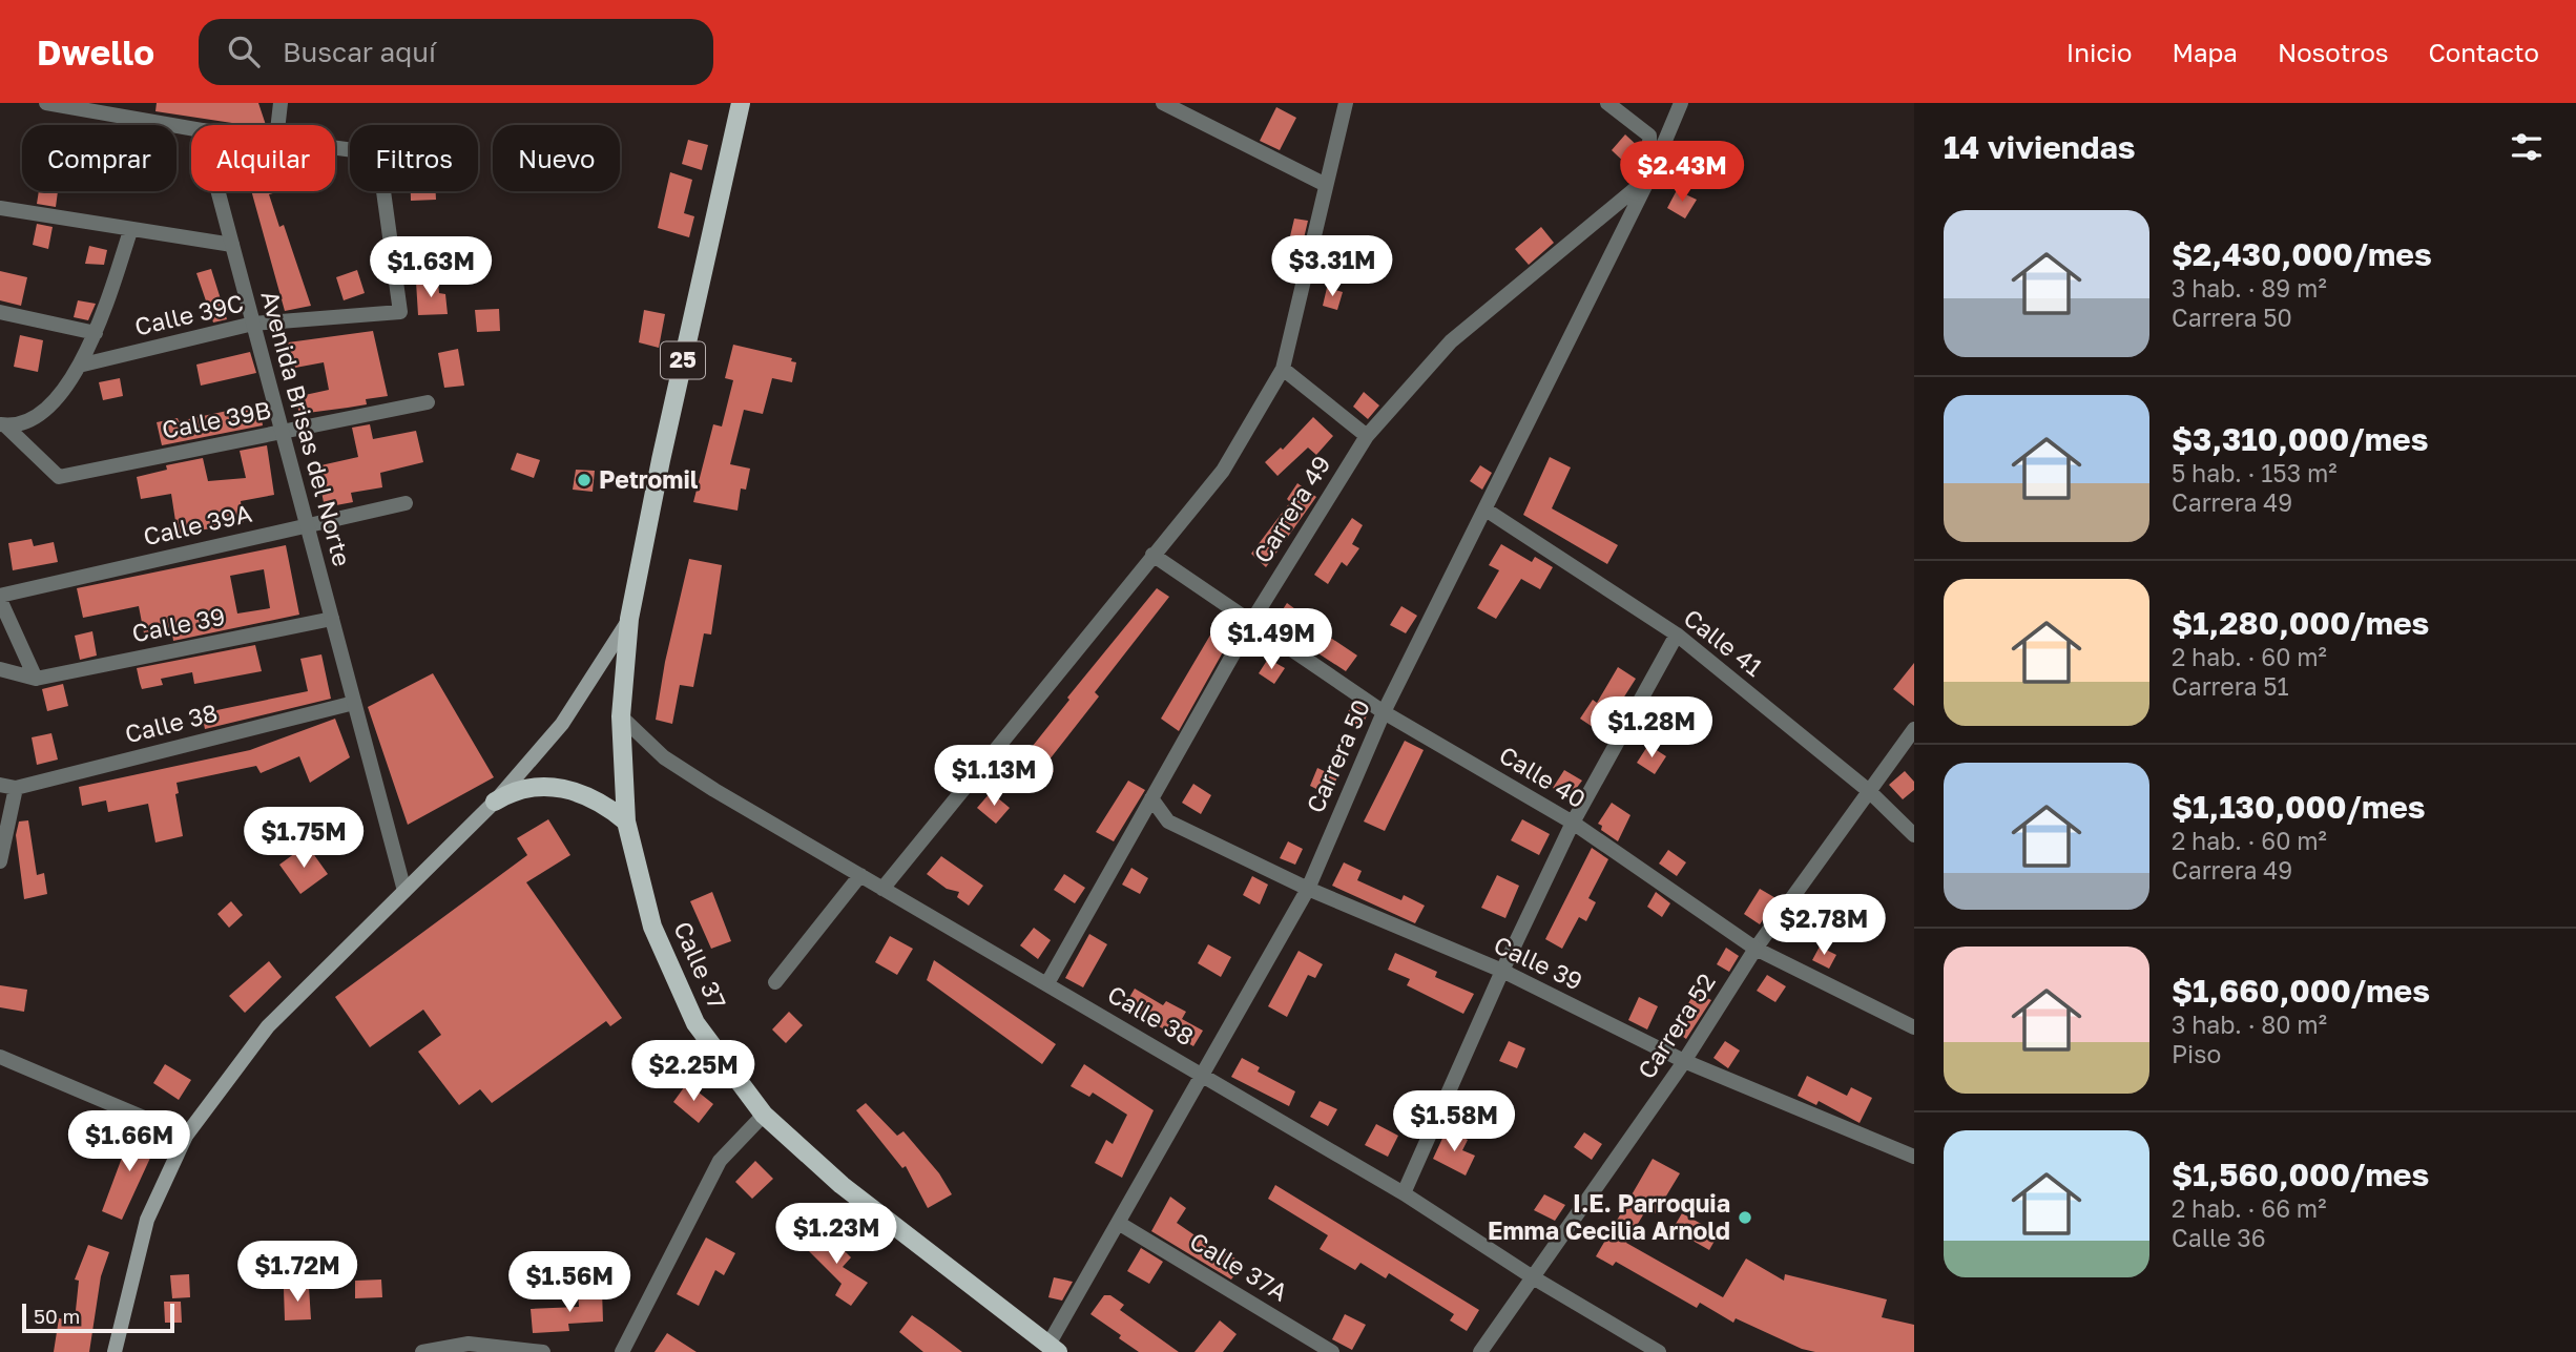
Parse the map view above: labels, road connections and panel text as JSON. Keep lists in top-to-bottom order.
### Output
{
  "streets": {
    "main road": ["25", "Calle 37"],
    "street": [
      "Calle 39C",
      "Calle 39B",
      "Avenida Brisas del Norte",
      "Carrera 49",
      "Calle 39A",
      "Calle 39",
      "Calle 41",
      "Calle 38",
      "Carrera 50",
      "Calle 40",
      "Carrera 52",
      "Calle 37A"
    ]
  },
  "crossings": [
    ["Calle 39C", "Avenida Brisas del Norte"],
    ["25", "Calle 37"],
    ["Calle 39B", "Avenida Brisas del Norte"],
    ["Avenida Brisas del Norte", "Calle 39A"],
    ["Avenida Brisas del Norte", "Calle 39"],
    ["Avenida Brisas del Norte", "Calle 38"],
    ["Carrera 49", "Calle 39"],
    ["Carrera 49", "Calle 38"],
    ["Carrera 49", "Carrera 50"],
    ["Carrera 49", "Calle 40"],
    ["Calle 39", "Carrera 50"],
    ["Calle 39", "Carrera 52"],
    ["Calle 41", "Carrera 50"],
    ["Calle 41", "Carrera 52"],
    ["Calle 38", "Carrera 50"],
    ["Calle 38", "Calle 37"],
    ["Calle 38", "Carrera 52"],
    ["Carrera 50", "Calle 40"],
    ["Carrera 50", "Calle 37"],
    ["Carrera 50", "Calle 37A"],
    ["Calle 40", "Carrera 52"]
  ],
  "places": ["Petromil", "I.E. Parroquia Emma Cecilia Arnold"],
  "scale_bar": "50 m",
  "page": {
    "header": "Dwello",
    "search": "Buscar aquí",
    "nav": [
      "Inicio",
      "Mapa",
      "Nosotros",
      "Contacto"
    ],
    "heading": "14 viviendas",
    "chip": [
      "Comprar",
      "Alquilar",
      "Filtros",
      "Nuevo"
    ],
    "price": [
      "$2.43M",
      "$3.31M",
      "$1.63M",
      "$1.49M",
      "$1.28M",
      "$1.13M",
      "$1.75M",
      "$2.78M",
      "$2.25M",
      "$1.58M",
      "$1.66M",
      "$1.23M",
      "$1.72M",
      "$1.56M"
    ],
    "list": [
      {
        "name": "$2,430,000/mes",
        "note": "3 hab. · 89 m² · Carrera 50"
      },
      {
        "name": "$3,310,000/mes",
        "note": "5 hab. · 153 m² · Carrera 49"
      },
      {
        "name": "$1,280,000/mes",
        "note": "2 hab. · 60 m² · Carrera 51"
      },
      {
        "name": "$1,130,000/mes",
        "note": "2 hab. · 60 m² · Carrera 49"
      },
      {
        "name": "$1,660,000/mes",
        "note": "3 hab. · 80 m² · Piso"
      },
      {
        "name": "$1,560,000/mes",
        "note": "2 hab. · 66 m² · Calle 36"
      }
    ],
    "scale": "50 m"
  }
}
